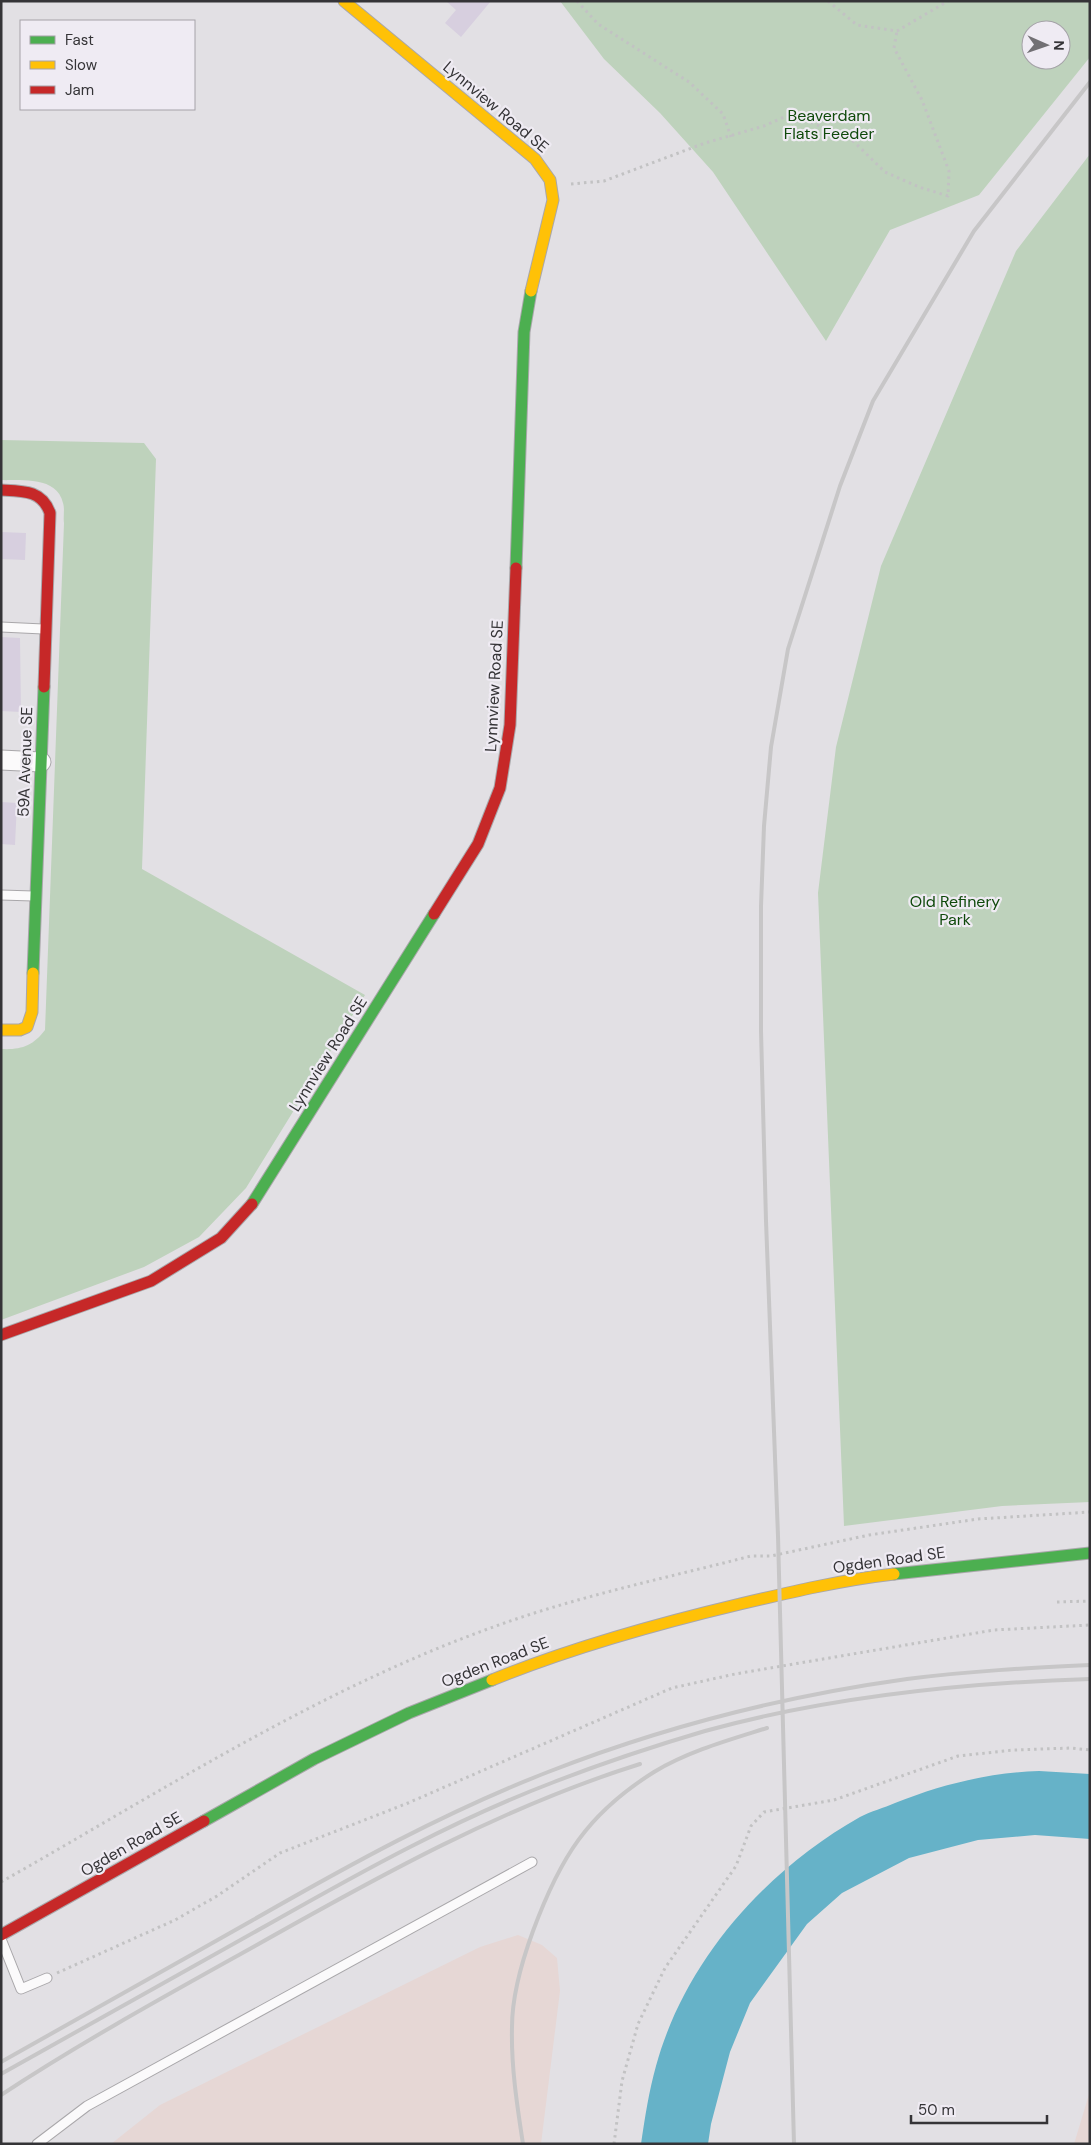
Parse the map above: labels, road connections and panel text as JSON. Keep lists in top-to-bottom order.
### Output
{
  "streets": {
    "street": ["Lynnview Road SE", "59A Avenue SE", "Ogden Road SE"]
  },
  "parks": ["Beaverdam Flats Feeder", "Old Refinery Park"],
  "legend": ["Fast", "Slow", "Jam"],
  "scale_bar": "50 m",
  "north": "right"
}
